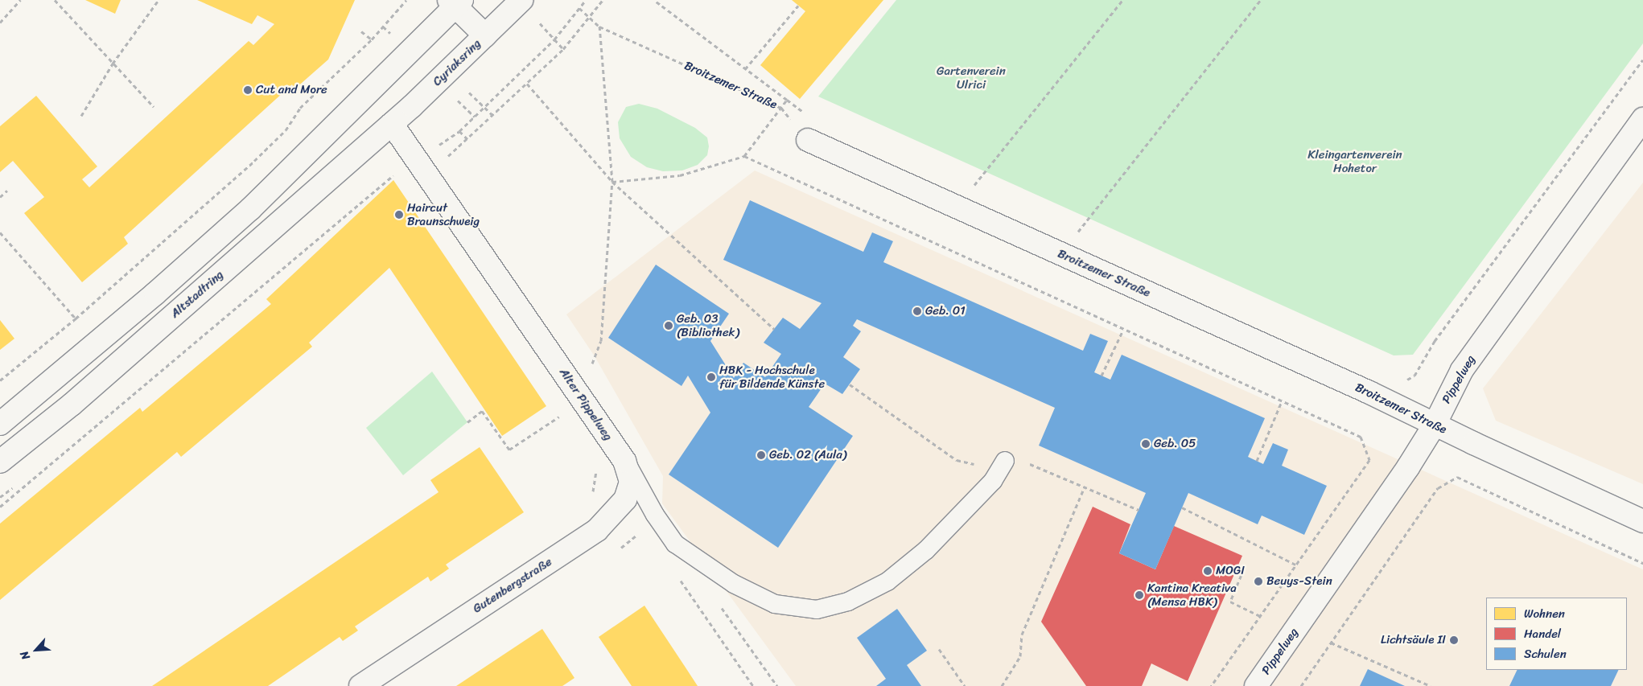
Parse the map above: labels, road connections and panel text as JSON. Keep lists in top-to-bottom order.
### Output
{
  "streets": {
    "street": [
      "Cyriaksring",
      "Broitzemer Straße",
      "Altstadtring",
      "Pippelweg",
      "Alter Pippelweg",
      "Gutenbergstraße"
    ]
  },
  "crossings": [
    ["Cyriaksring", "Altstadtring"],
    ["Cyriaksring", "Alter Pippelweg"],
    ["Broitzemer Straße", "Pippelweg"],
    ["Altstadtring", "Alter Pippelweg"],
    ["Alter Pippelweg", "Gutenbergstraße"]
  ],
  "parks": ["Gartenverein Ulrici", "Kleingartenverein Hohetor"],
  "places": [
    "Cut and More",
    "Haircut Braunschweig",
    "Geb. 01",
    "Geb. 03 (Bibliothek)",
    "HBK - Hochschule für Bildende Künste",
    "Geb. 05",
    "Geb. 02 (Aula)",
    "MOGI",
    "Beuys-Stein",
    "Kantina Kreativa (Mensa HBK)",
    "Lichtsäule II"
  ],
  "legend": ["Wohnen", "Handel", "Schulen"],
  "north": "bottom left"
}
